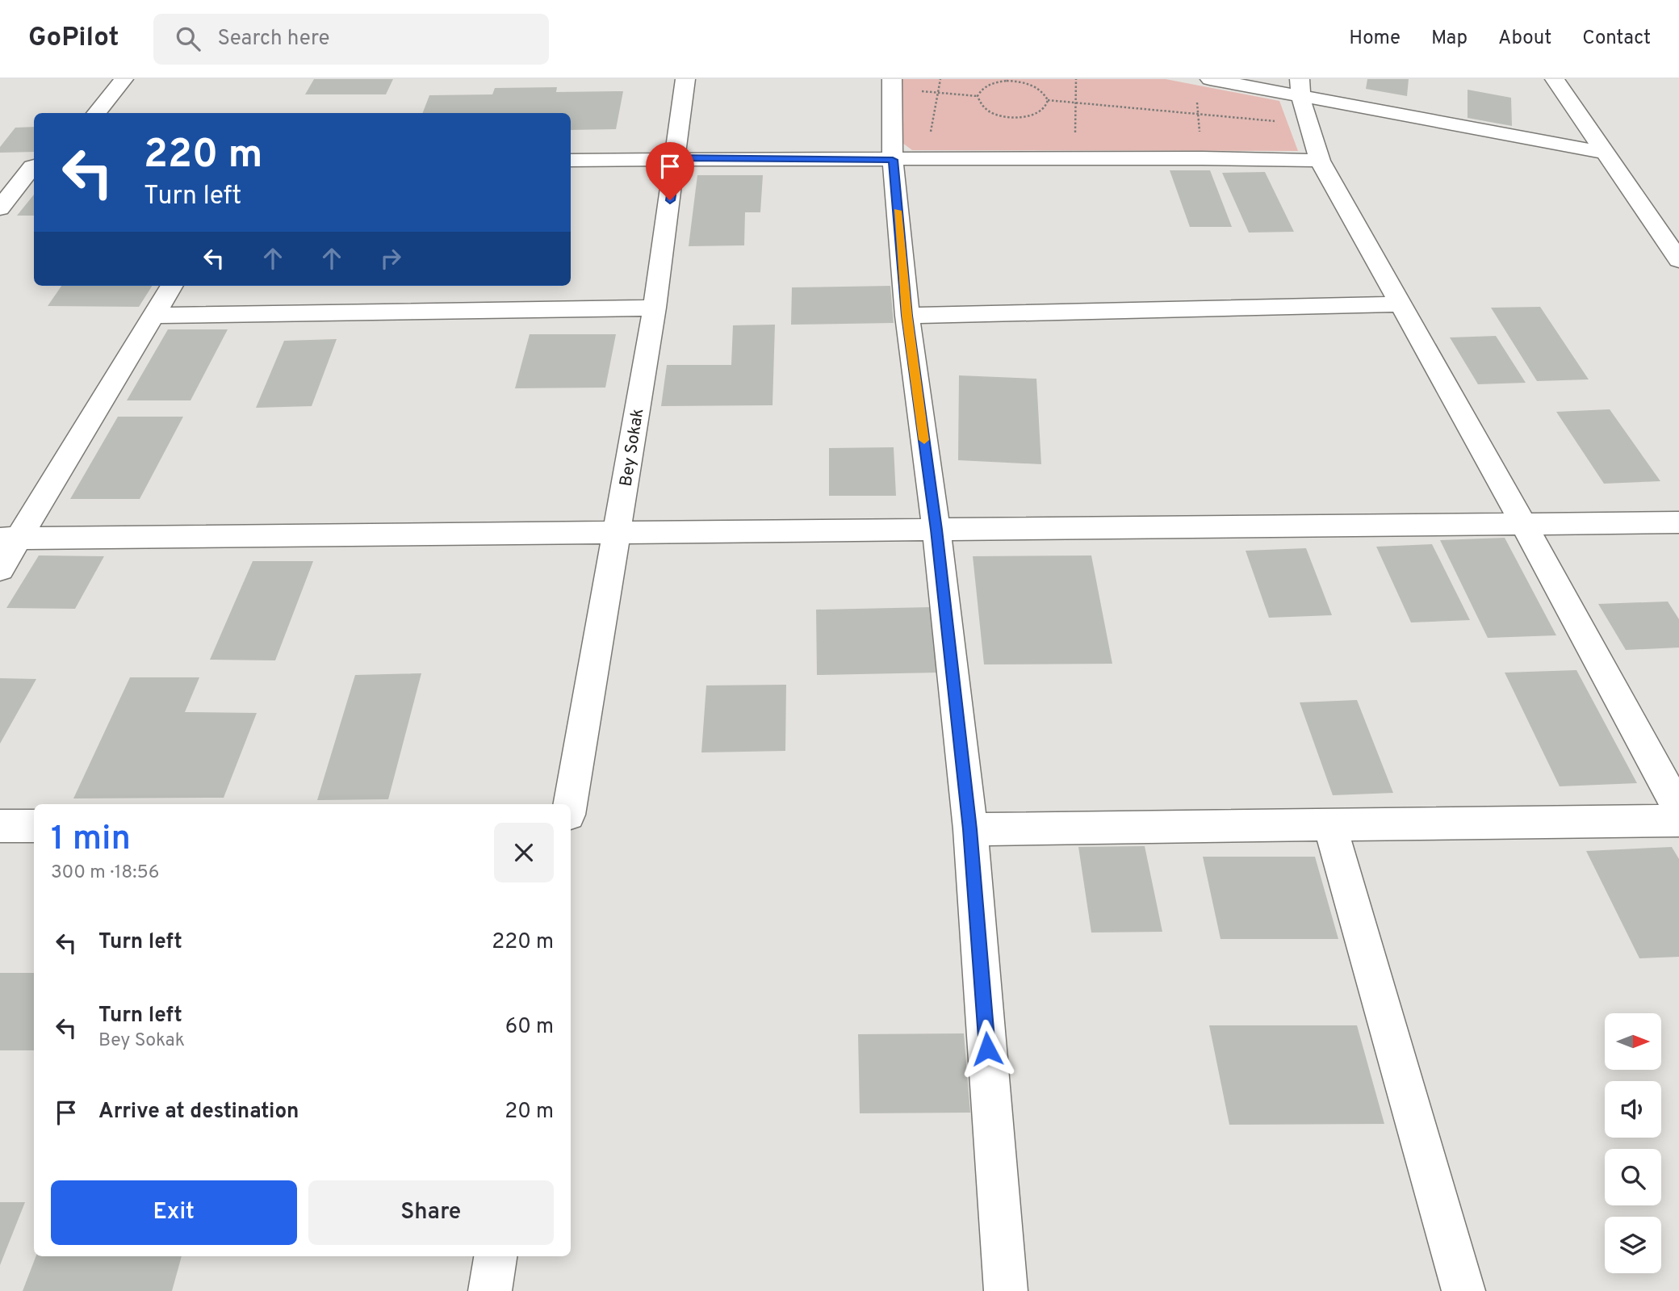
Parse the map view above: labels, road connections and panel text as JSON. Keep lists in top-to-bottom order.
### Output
{
  "streets": {
    "street": ["Bey Sokak"]
  },
  "north": "right",
  "page": {
    "header": "GoPilot",
    "search": "Search here",
    "nav": [
      "Home",
      "Map",
      "About",
      "Contact"
    ],
    "turn": ["220 m", "Turn left"],
    "heading": ["1 min", "300 m · 18:56"],
    "list": [
      {
        "name": "Turn left",
        "value": "220 m"
      },
      {
        "name": "Turn left",
        "note": "Bey Sokak",
        "value": "60 m"
      },
      {
        "name": "Arrive at destination",
        "value": "20 m"
      }
    ],
    "buttons": ["Exit", "Share"]
  }
}
